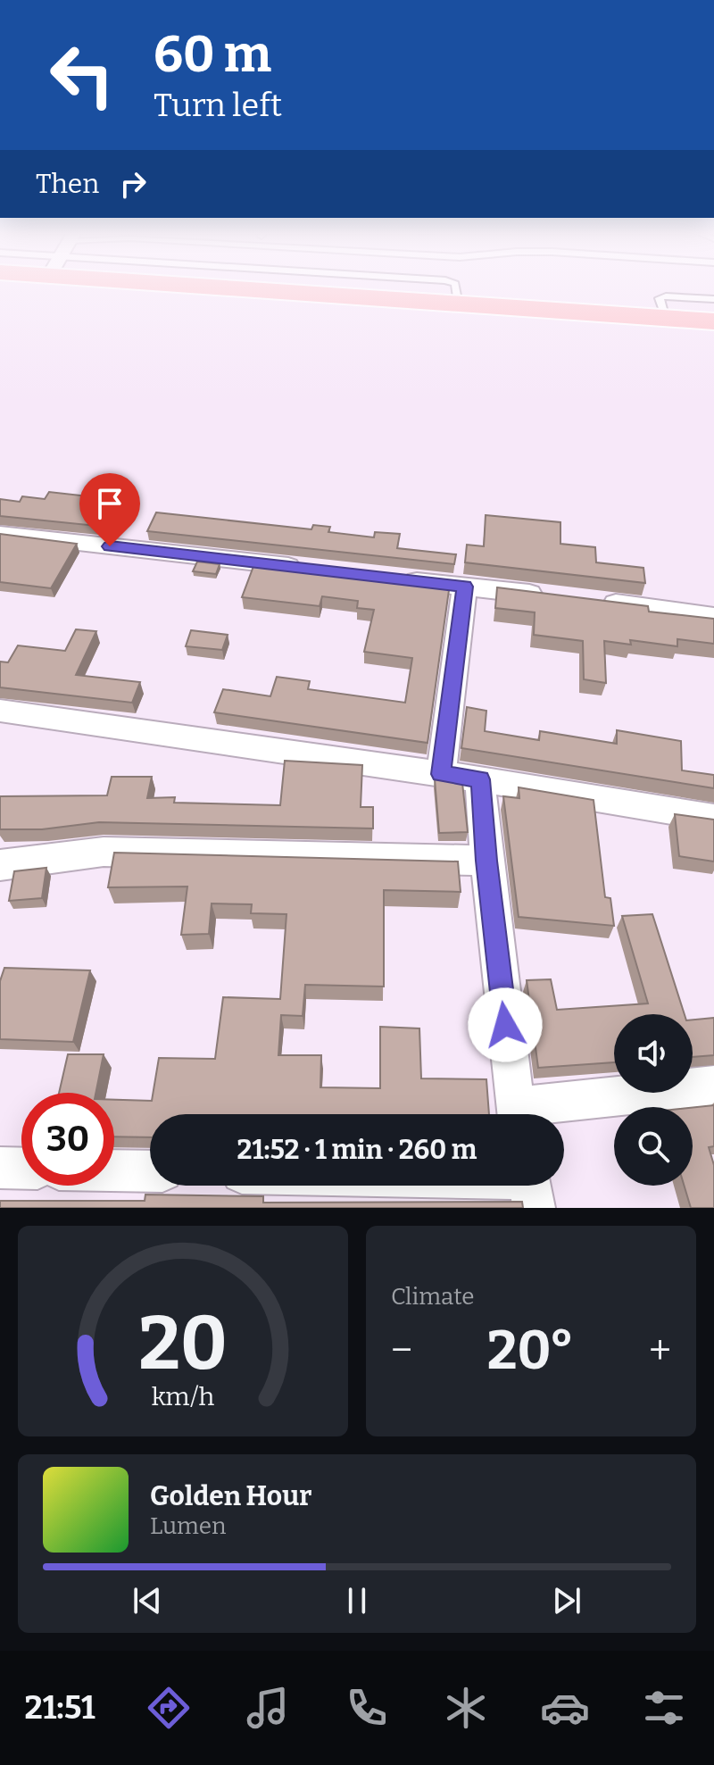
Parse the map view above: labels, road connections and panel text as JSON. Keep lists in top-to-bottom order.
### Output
{
  "page": {
    "turn": ["60 m", "Turn left"],
    "then": "Then",
    "limit": "30",
    "trip": "21:52 · 1 min · 260 m",
    "tile": "Climate",
    "heat": ["−", "20°", "+"],
    "song": ["Golden Hour", "Lumen"],
    "tabs": "21:51",
    "gauge": ["20", "km/h"]
  }
}
